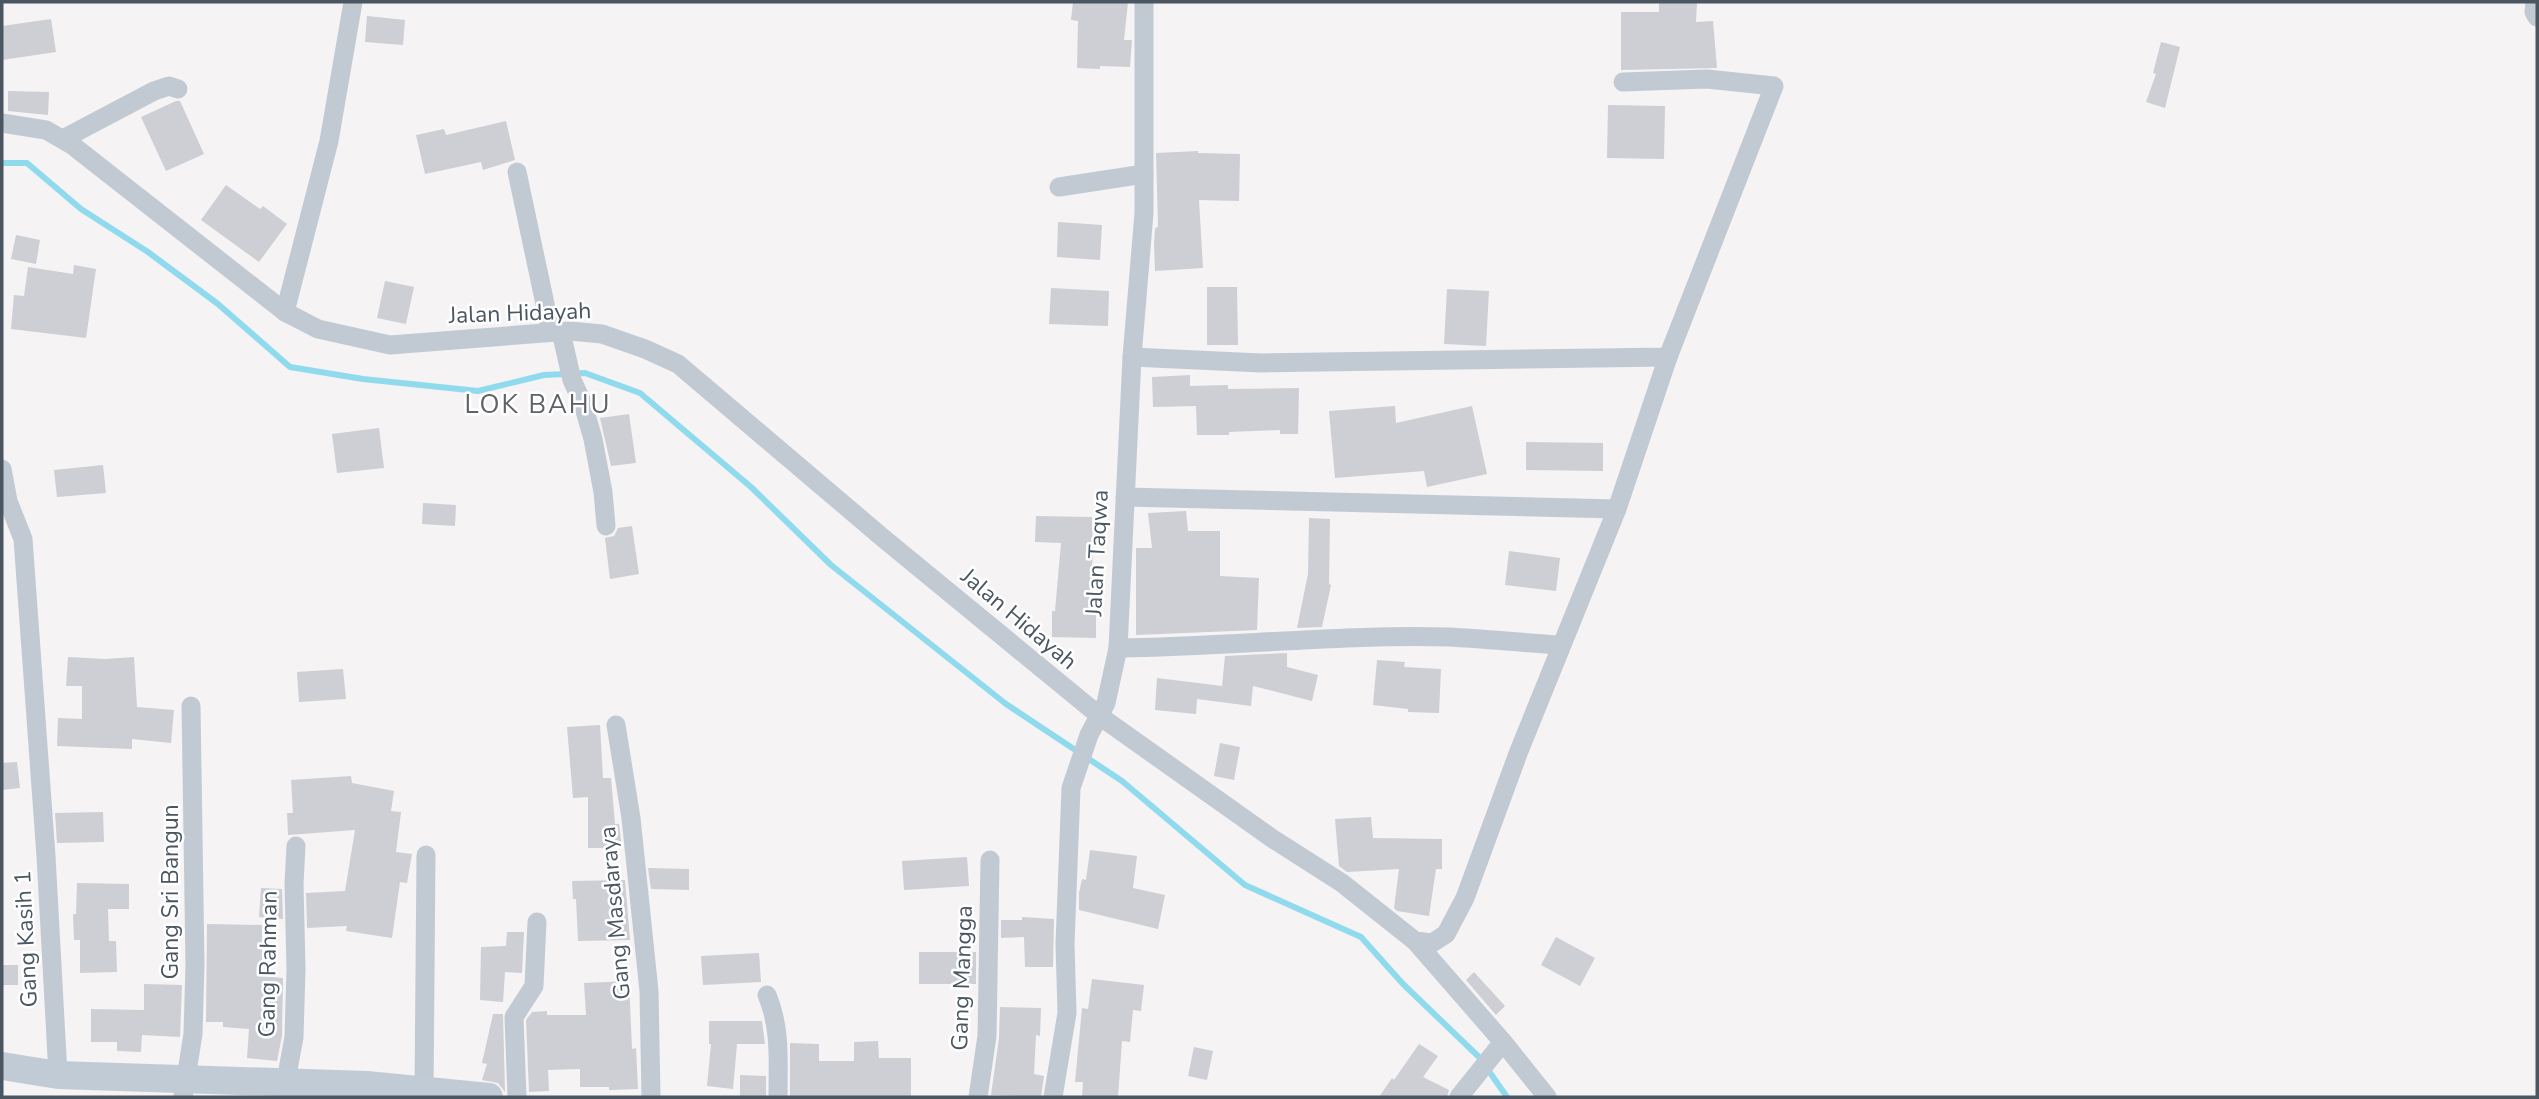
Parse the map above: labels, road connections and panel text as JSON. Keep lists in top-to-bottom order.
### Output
{
  "streets": {
    "street": [
      "Jalan Hidayah",
      "Jalan Taqwa",
      "Gang Sri Bangun",
      "Gang Masdaraya",
      "Gang Kasih 1",
      "Gang Rahman",
      "Gang Mangga"
    ]
  },
  "crossings": [
    ["Jalan Hidayah", "Jalan Taqwa"]
  ],
  "districts": ["LOK BAHU"]
}
